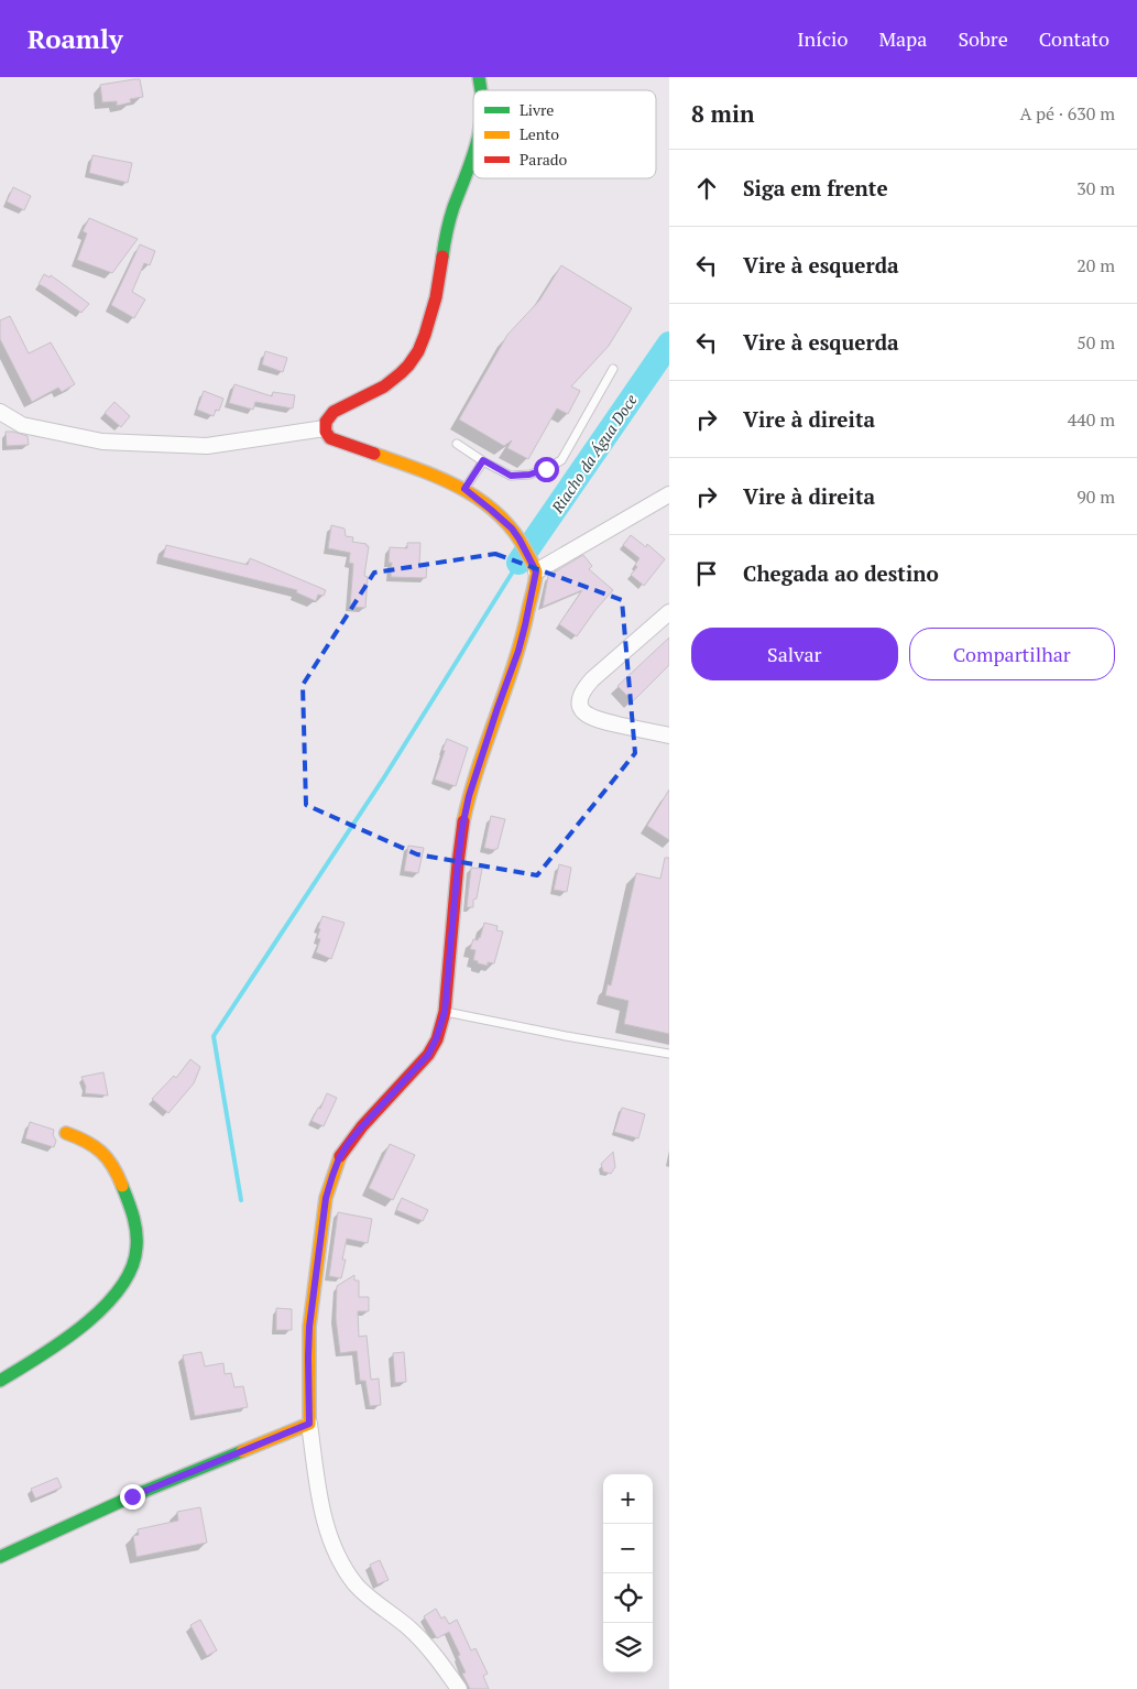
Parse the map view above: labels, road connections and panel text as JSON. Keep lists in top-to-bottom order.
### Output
{
  "water": ["Riacho da Água Doce"],
  "legend": ["Livre", "Lento", "Parado"],
  "page": {
    "header": "Roamly",
    "nav": [
      "Início",
      "Mapa",
      "Sobre",
      "Contato"
    ],
    "heading": ["8 min", "A pé · 630 m"],
    "list": [
      ["Siga em frente", "30 m"],
      ["Vire à esquerda", "20 m"],
      ["Vire à esquerda", "50 m"],
      ["Vire à direita", "440 m"],
      ["Vire à direita", "90 m"],
      "Chegada ao destino"
    ],
    "buttons": ["Salvar", "Compartilhar"],
    "map_buttons": ["+", "−"]
  }
}
